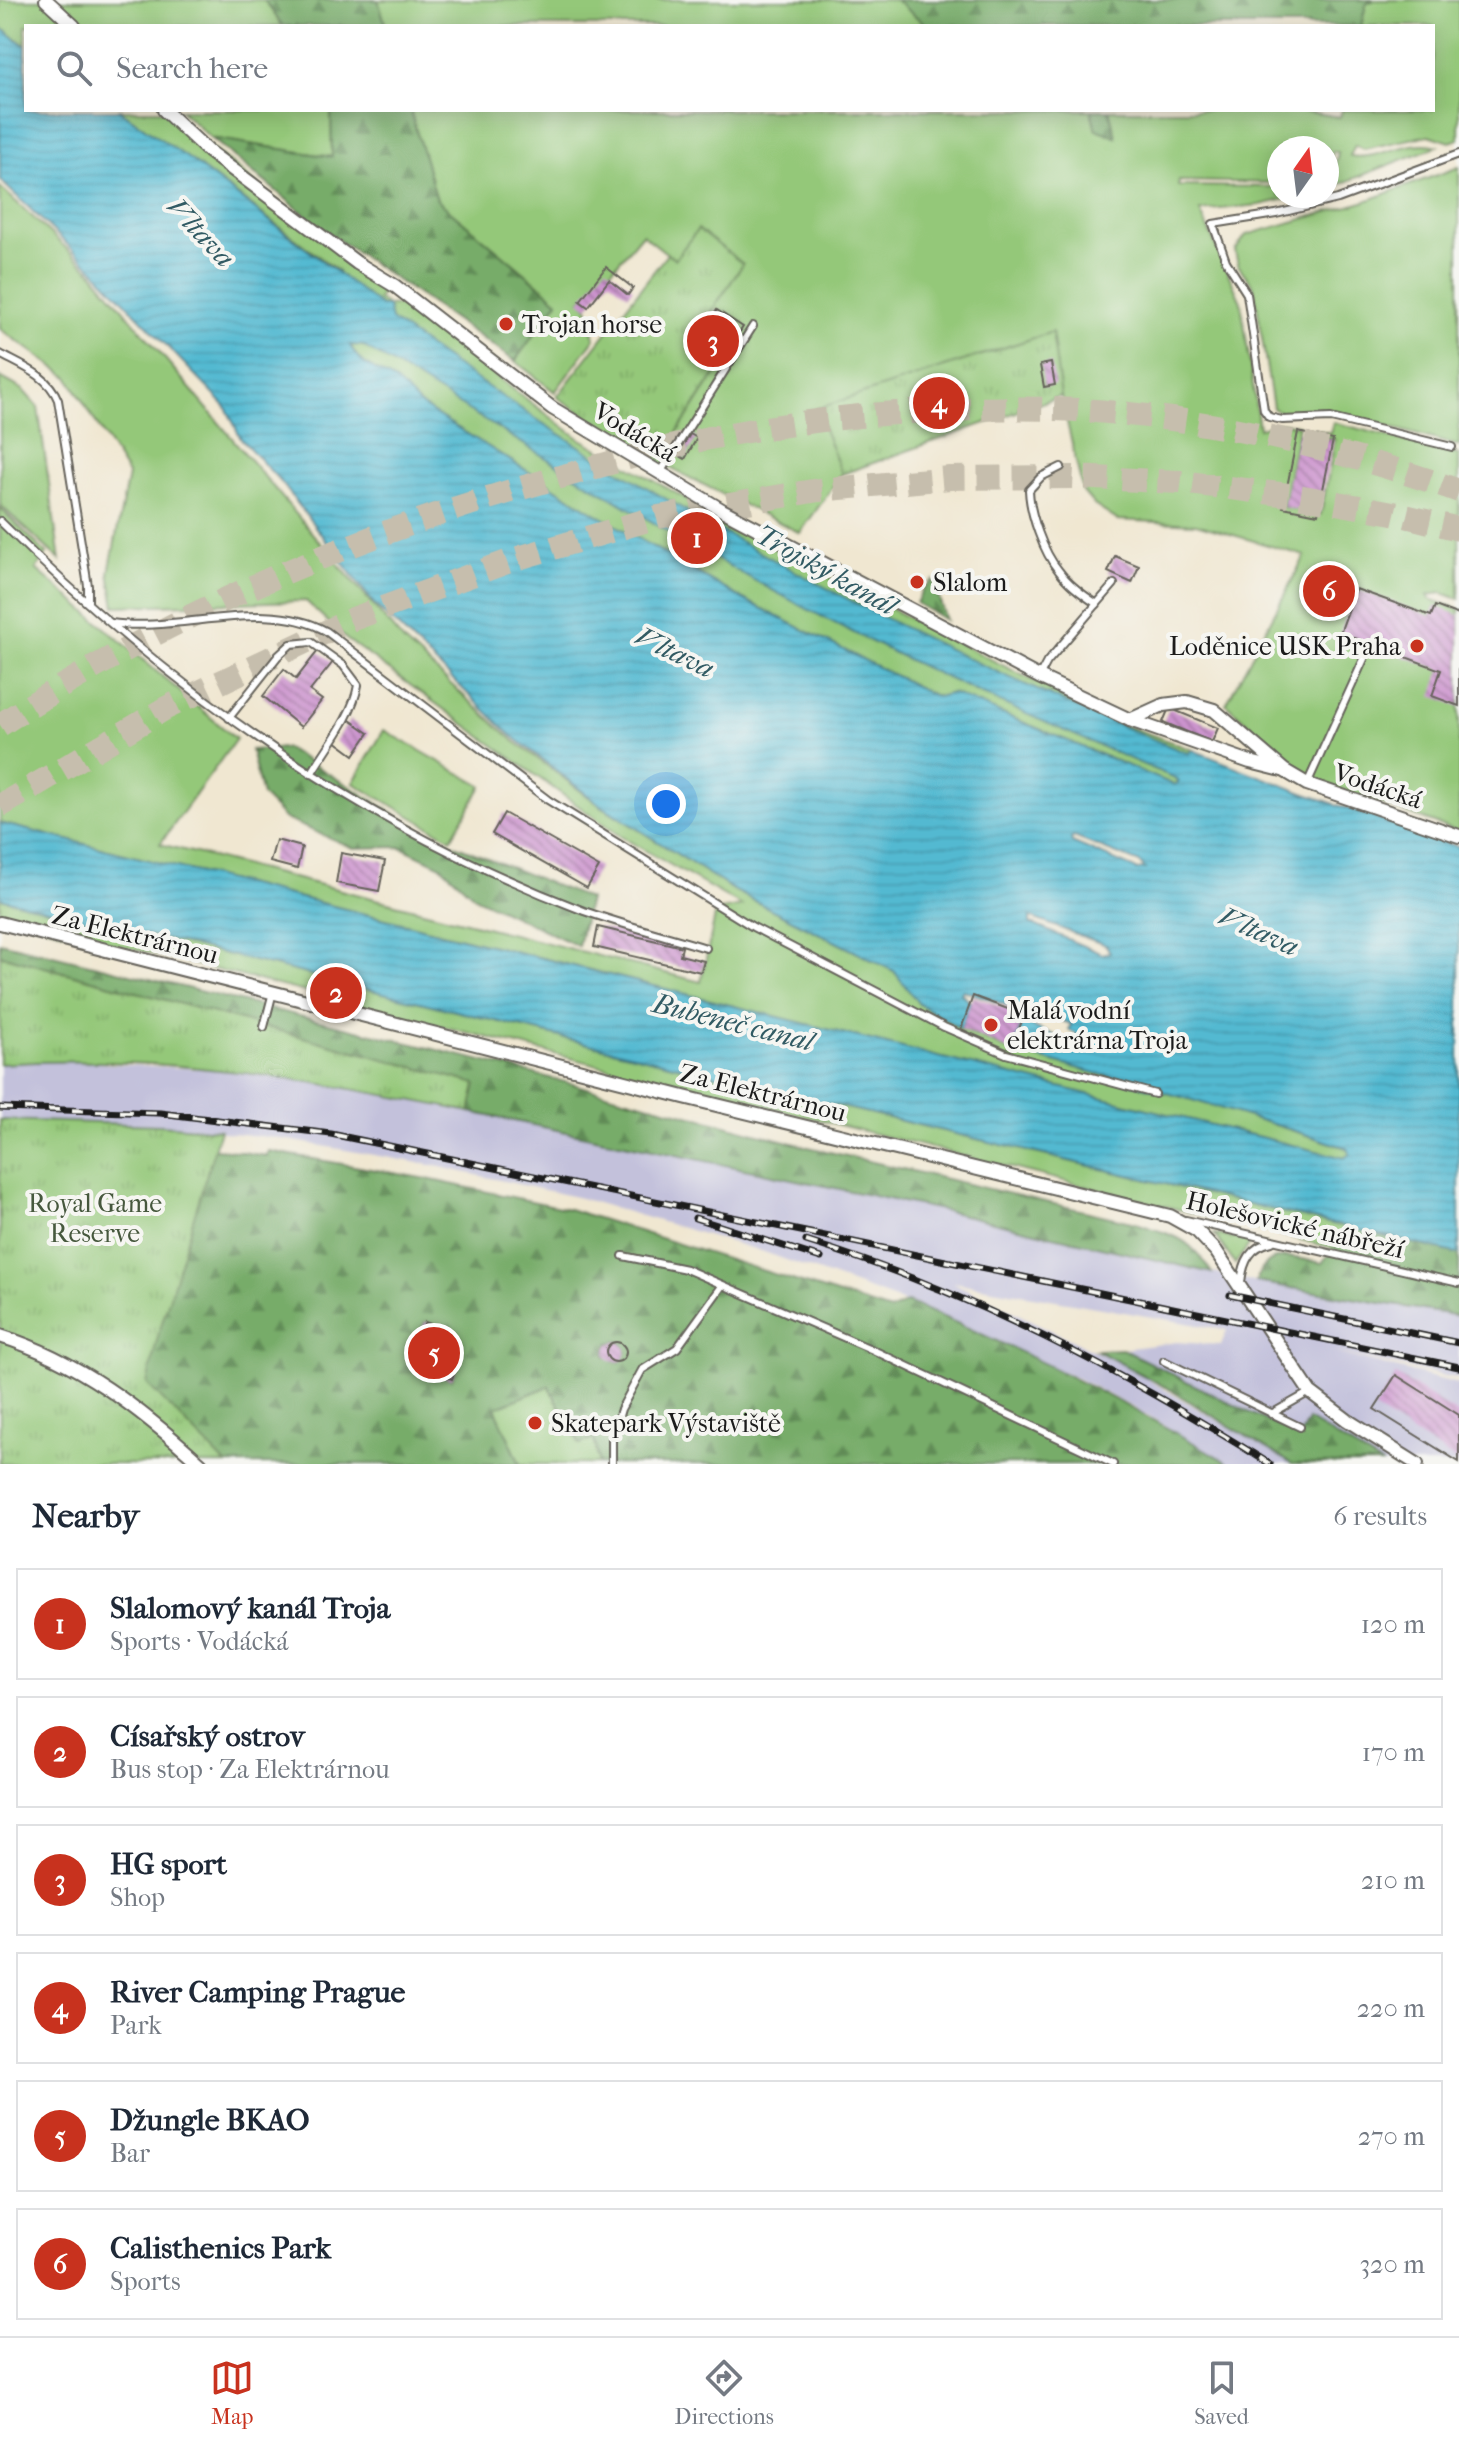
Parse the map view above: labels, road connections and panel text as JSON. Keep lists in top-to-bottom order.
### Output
{
  "streets": {
    "street": ["Vodácká", "Za Elektrárnou"],
    "lane": ["Holešovické nábřeží"]
  },
  "crossings": [
    ["Za Elektrárnou", "Holešovické nábřeží"]
  ],
  "water": ["Vltava", "Trojský kanál", "Bubeneč canal"],
  "parks": ["Royal Game Reserve"],
  "places": [
    "Trojan horse",
    "Slalom",
    "Loděnice USK Praha",
    "Malá vodní elektrárna Troja",
    "Skatepark Výstaviště"
  ],
  "north": "top",
  "page": {
    "search": "Search here",
    "pins": [
      "3",
      "4",
      "1",
      "6",
      "2",
      "5"
    ],
    "heading": ["Nearby", "6 results"],
    "list": [
      {
        "mark": "1",
        "name": "Slalomový kanál Troja",
        "note": "Sports · Vodácká",
        "value": "120 m"
      },
      {
        "mark": "2",
        "name": "Císařský ostrov",
        "note": "Bus stop · Za Elektrárnou",
        "value": "170 m"
      },
      {
        "mark": "3",
        "name": "HG sport",
        "note": "Shop",
        "value": "210 m"
      },
      {
        "mark": "4",
        "name": "River Camping Prague",
        "note": "Park",
        "value": "220 m"
      },
      {
        "mark": "5",
        "name": "Džungle BKAO",
        "note": "Bar",
        "value": "270 m"
      },
      {
        "mark": "6",
        "name": "Calisthenics Park",
        "note": "Sports",
        "value": "320 m"
      }
    ],
    "nav": ["Map", "Directions", "Saved"]
  }
}
